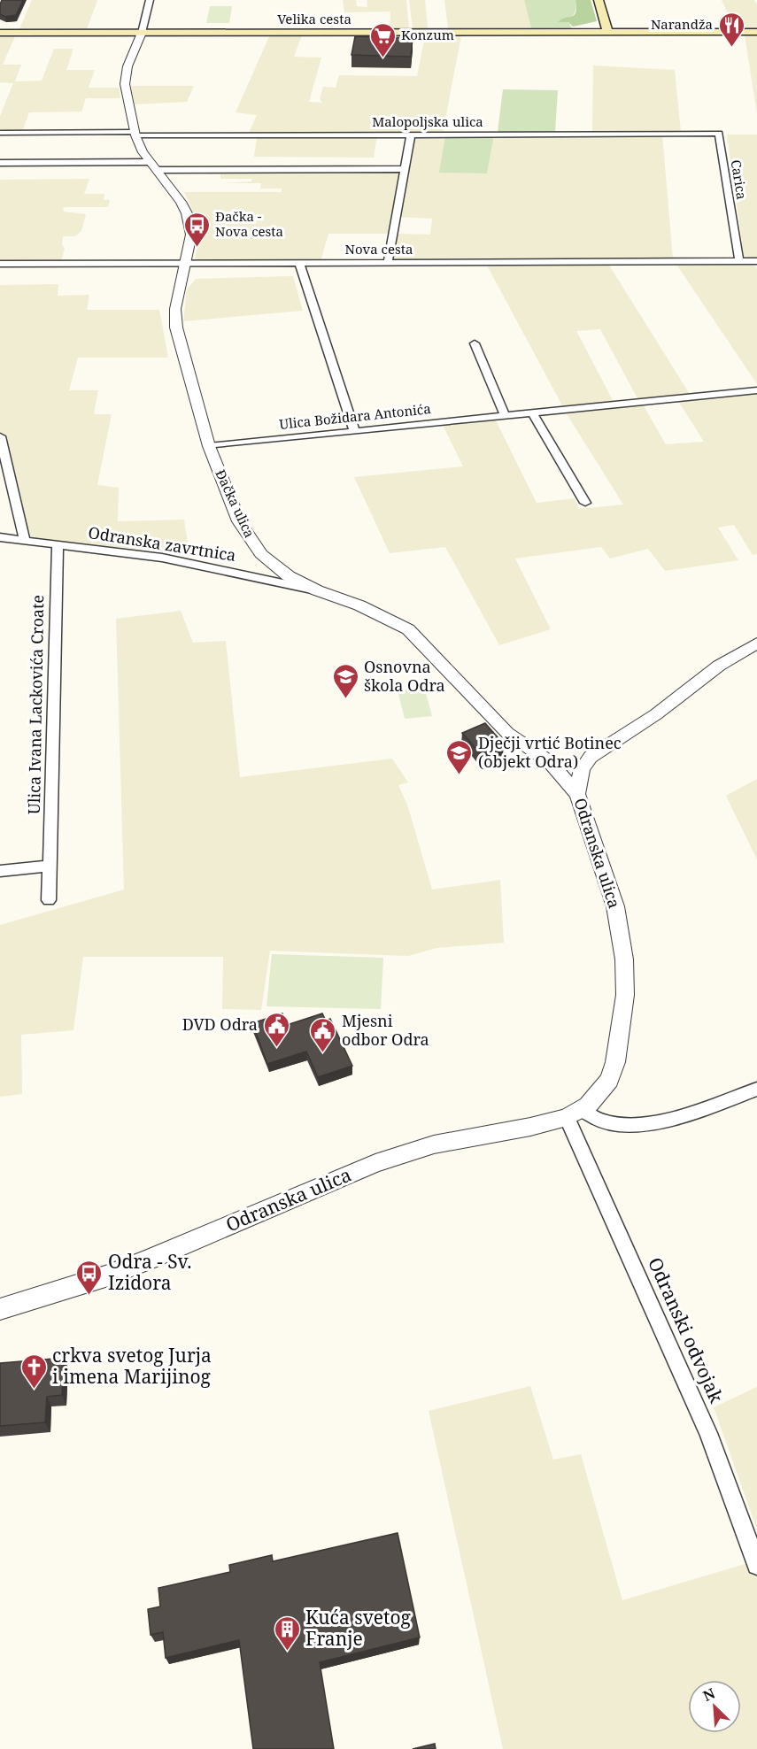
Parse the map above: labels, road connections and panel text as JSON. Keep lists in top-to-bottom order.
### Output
{
  "streets": {
    "main road": ["Velika cesta"],
    "street": [
      "Malopoljska ulica",
      "Carica",
      "Nova cesta",
      "Ulica Božidara Antonića",
      "Đačka ulica",
      "Odranska zavrtnica",
      "Ulica Ivana Lackovića Croate",
      "Odranska ulica",
      "Odranski odvojak"
    ]
  },
  "crossings": [
    ["Velika cesta", "Đačka ulica"],
    ["Malopoljska ulica", "Carica"],
    ["Malopoljska ulica", "Đačka ulica"],
    ["Carica", "Nova cesta"],
    ["Nova cesta", "Đačka ulica"],
    ["Ulica Božidara Antonića", "Đačka ulica"],
    ["Đačka ulica", "Odranska zavrtnica"],
    ["Đačka ulica", "Odranska ulica"],
    ["Odranska zavrtnica", "Ulica Ivana Lackovića Croate"],
    ["Odranska ulica", "Odranski odvojak"]
  ],
  "places": {
    "restaurant": ["Narandža"],
    "supermarket": ["Konzum"],
    "bus stop": ["Đačka - Nova cesta", "Odra - Sv. Izidora"],
    "school or university": ["Osnovna škola Odra", "Dječji vrtić Botinec (objekt Odra)"],
    "public building": ["DVD Odra", "Mjesni odbor Odra"],
    "church": ["crkva svetog Jurja i imena Marijinog"],
    "building": ["Kuća svetog Franje"]
  },
  "north": "top left"
}
